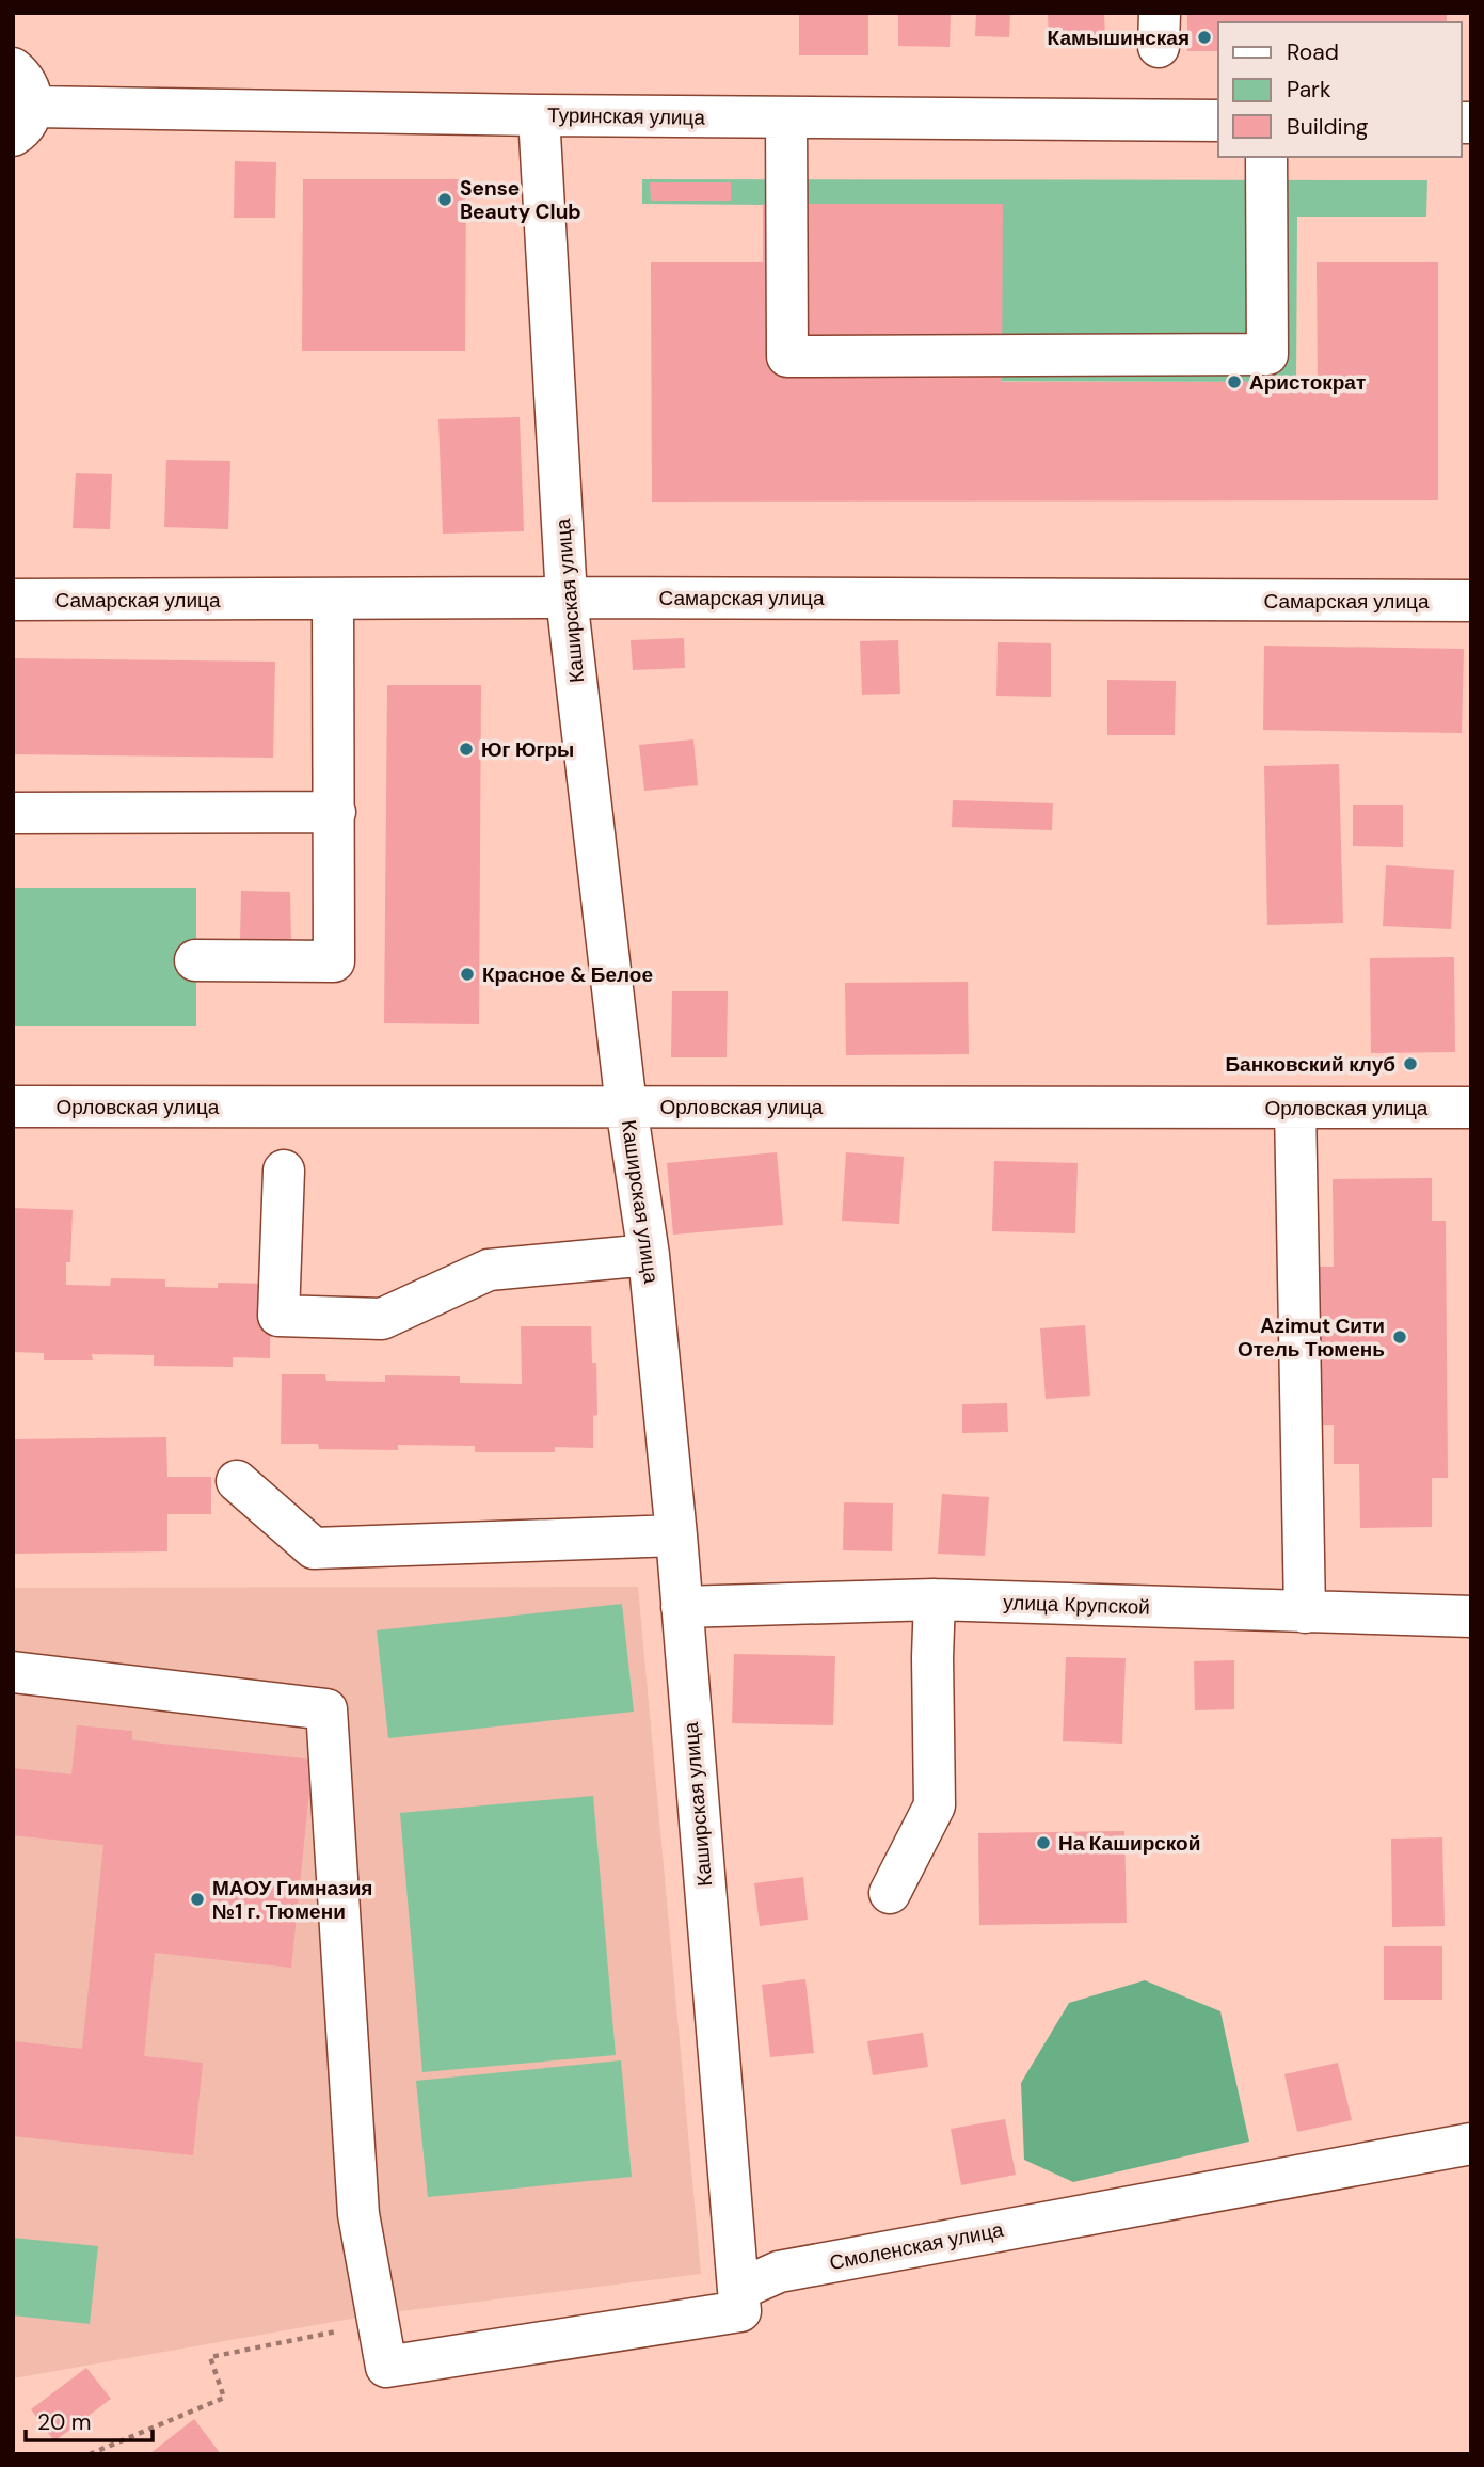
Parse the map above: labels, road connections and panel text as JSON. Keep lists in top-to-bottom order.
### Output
{
  "streets": {
    "street": [
      "Туринская улица",
      "Самарская улица",
      "Каширская улица",
      "Орловская улица",
      "улица Крупской",
      "Смоленская улица"
    ]
  },
  "crossings": [
    ["Туринская улица", "Каширская улица"],
    ["Самарская улица", "Каширская улица"],
    ["Каширская улица", "Орловская улица"],
    ["Каширская улица", "улица Крупской"],
    ["Каширская улица", "Смоленская улица"]
  ],
  "places": [
    "Камышинская",
    "Sense Beauty Club",
    "Аристократ",
    "Юг Югры",
    "Красное & Белое",
    "Банковский клуб",
    "Azimut Сити Отель Тюмень",
    "На Каширской",
    "МАОУ Гимназия №1 г. Тюмени"
  ],
  "legend": ["Road", "Park", "Building"],
  "scale_bar": "20 m"
}
